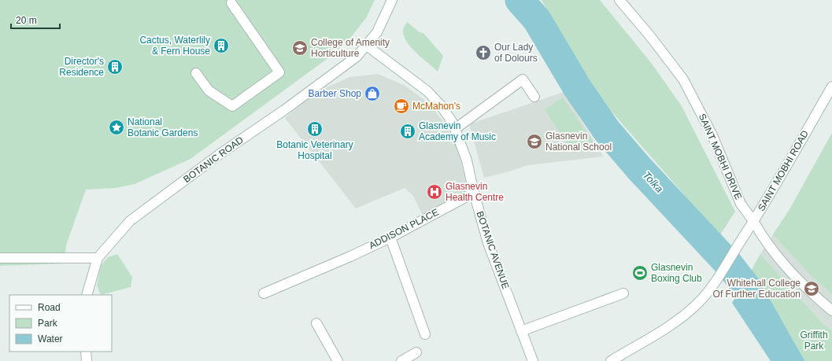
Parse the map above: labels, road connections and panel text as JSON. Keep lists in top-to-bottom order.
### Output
{
  "streets": {
    "street": [
      "SAINT MOBHI DRIVE",
      "BOTANIC ROAD",
      "SAINT MOBHI ROAD",
      "ADDISON PLACE",
      "BOTANIC AVENUE"
    ]
  },
  "crossings": [
    ["SAINT MOBHI DRIVE", "SAINT MOBHI ROAD"],
    ["BOTANIC ROAD", "BOTANIC AVENUE"],
    ["ADDISON PLACE", "BOTANIC AVENUE"]
  ],
  "water": ["Tolka"],
  "parks": ["Griffith Park"],
  "places": {
    "building": [
      "Cactus, Waterlily & Fern House",
      "Director's Residence",
      "Botanic Veterinary Hospital",
      "Glasnevin Academy of Music"
    ],
    "school or university": ["College of Amenity Horticulture", "Glasnevin National School", "Whitehall College Of Further Education"],
    "church": ["Our Lady of Dolours"],
    "shop": ["Barber Shop"],
    "cafe": ["McMahon's"],
    "place": ["National Botanic Gardens"],
    "hospital": ["Glasnevin Health Centre"],
    "sports": ["Glasnevin Boxing Club"]
  },
  "legend": ["Road", "Park", "Water"],
  "scale_bar": "20 m"
}
